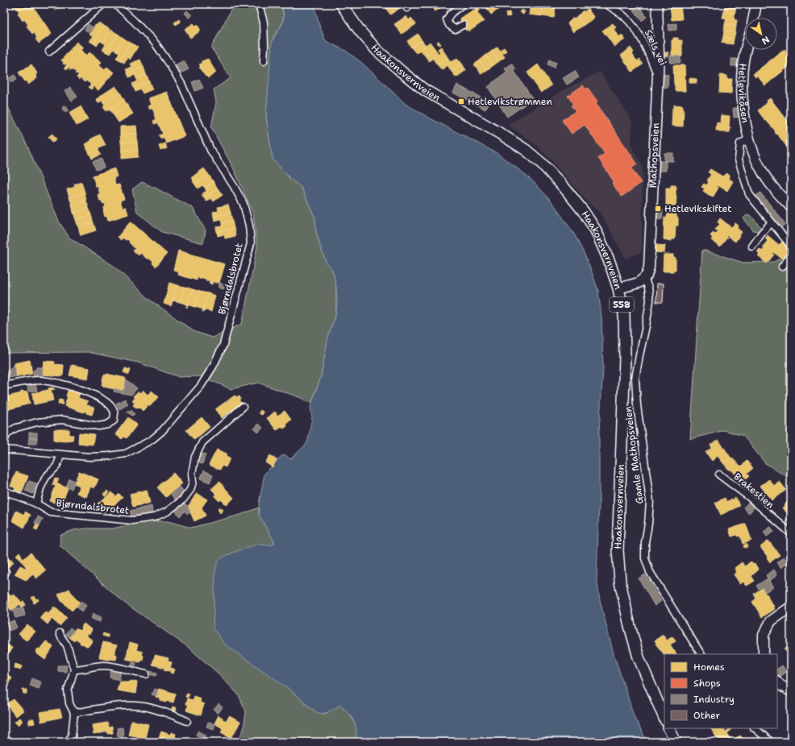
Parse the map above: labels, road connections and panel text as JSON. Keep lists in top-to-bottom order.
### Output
{
  "streets": {
    "main road": [
      "Haakonsvernveien",
      "Hetlevikåsen",
      "Mathopsveien",
      "558"
    ],
    "street": [
      "Sæls vei",
      "Bjørndalsbrotet",
      "Gamle Mathopsveien",
      "Brakestien"
    ]
  },
  "crossings": [
    ["Sæls vei", "Mathopsveien"],
    ["Mathopsveien", "Gamle Mathopsveien"]
  ],
  "places": {
    "transit": ["Hetlevikstrømmen", "Hetlevikskiftet"]
  },
  "legend": [
    "Homes",
    "Shops",
    "Industry",
    "Other"
  ],
  "north": "bottom right"
}
